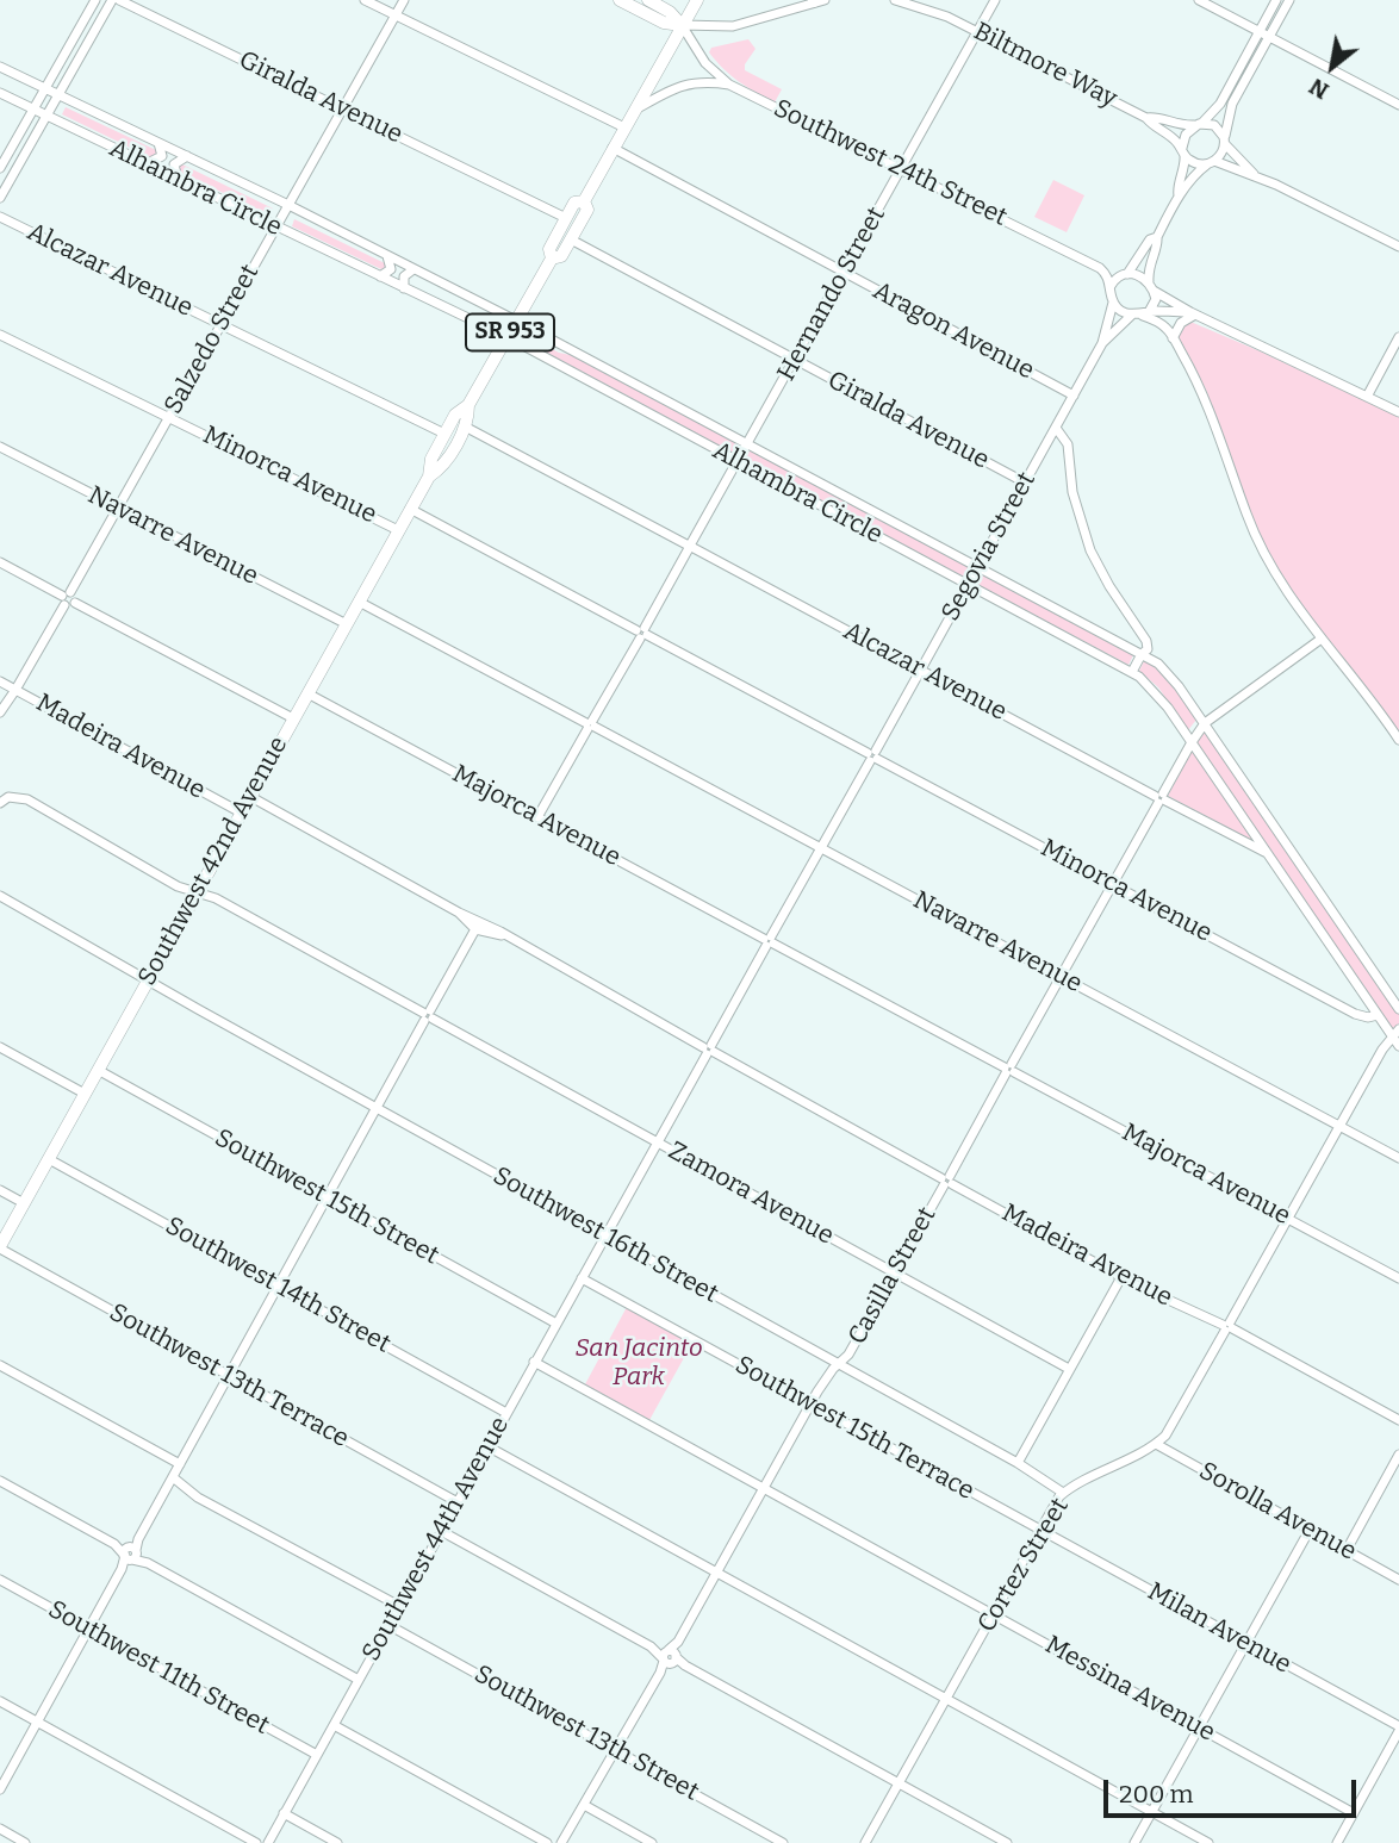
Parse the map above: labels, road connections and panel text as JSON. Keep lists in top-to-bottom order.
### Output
{
  "streets": {
    "main road": ["SR 953", "Southwest 42nd Avenue"],
    "street": [
      "Biltmore Way",
      "Giralda Avenue",
      "Southwest 24th Street",
      "Alhambra Circle",
      "Alcazar Avenue",
      "Hernando Street",
      "Aragon Avenue",
      "Salzedo Street",
      "Minorca Avenue",
      "Navarre Avenue",
      "Segovia Street",
      "Madeira Avenue",
      "Majorca Avenue",
      "Zamora Avenue",
      "Southwest 15th Street",
      "Southwest 16th Street",
      "Casilla Street",
      "Southwest 14th Street",
      "Southwest 13th Terrace",
      "Southwest 15th Terrace",
      "Sorolla Avenue",
      "Southwest 44th Avenue",
      "Cortez Street",
      "Milan Avenue",
      "Southwest 11th Street",
      "Messina Avenue",
      "Southwest 13th Street"
    ]
  },
  "crossings": [
    ["Biltmore Way", "Hernando Street"],
    ["Giralda Avenue", "Hernando Street"],
    ["Giralda Avenue", "Salzedo Street"],
    ["Giralda Avenue", "Segovia Street"],
    ["Giralda Avenue", "Southwest 42nd Avenue"],
    ["Southwest 24th Street", "Hernando Street"],
    ["Southwest 24th Street", "Segovia Street"],
    ["Southwest 24th Street", "Southwest 42nd Avenue"],
    ["Alhambra Circle", "Alcazar Avenue"],
    ["Alhambra Circle", "Hernando Street"],
    ["Alhambra Circle", "Salzedo Street"],
    ["Alhambra Circle", "Minorca Avenue"],
    ["Alhambra Circle", "Segovia Street"],
    ["Alhambra Circle", "Southwest 42nd Avenue"],
    ["Alhambra Circle", "Casilla Street"],
    ["Alhambra Circle", "Cortez Street"],
    ["Alcazar Avenue", "Hernando Street"],
    ["Alcazar Avenue", "Salzedo Street"],
    ["Alcazar Avenue", "Segovia Street"],
    ["Alcazar Avenue", "Southwest 42nd Avenue"],
    ["Alcazar Avenue", "Casilla Street"],
    ["Hernando Street", "Aragon Avenue"],
    ["Hernando Street", "Minorca Avenue"],
    ["Hernando Street", "Navarre Avenue"],
    ["Hernando Street", "Majorca Avenue"],
    ["Aragon Avenue", "Segovia Street"],
    ["Aragon Avenue", "Southwest 42nd Avenue"],
    ["Salzedo Street", "Minorca Avenue"],
    ["Salzedo Street", "Navarre Avenue"],
    ["Salzedo Street", "Madeira Avenue"],
    ["Minorca Avenue", "Segovia Street"],
    ["Minorca Avenue", "Southwest 42nd Avenue"],
    ["Minorca Avenue", "Casilla Street"],
    ["Navarre Avenue", "Segovia Street"],
    ["Navarre Avenue", "Southwest 42nd Avenue"],
    ["Navarre Avenue", "Casilla Street"],
    ["Navarre Avenue", "Cortez Street"],
    ["Segovia Street", "Madeira Avenue"],
    ["Segovia Street", "Majorca Avenue"],
    ["Segovia Street", "Zamora Avenue"],
    ["Segovia Street", "Southwest 16th Street"],
    ["Segovia Street", "Southwest 44th Avenue"],
    ["Madeira Avenue", "Southwest 42nd Avenue"],
    ["Madeira Avenue", "Casilla Street"],
    ["Madeira Avenue", "Cortez Street"],
    ["Majorca Avenue", "Southwest 42nd Avenue"],
    ["Majorca Avenue", "Casilla Street"],
    ["Majorca Avenue", "Cortez Street"],
    ["Southwest 42nd Avenue", "Zamora Avenue"],
    ["Southwest 42nd Avenue", "Southwest 15th Street"],
    ["Southwest 42nd Avenue", "Southwest 16th Street"],
    ["Southwest 42nd Avenue", "Southwest 14th Street"],
    ["Southwest 42nd Avenue", "Southwest 13th Terrace"],
    ["Zamora Avenue", "Casilla Street"],
    ["Southwest 15th Street", "Southwest 44th Avenue"],
    ["Southwest 16th Street", "Casilla Street"],
    ["Southwest 16th Street", "Southwest 44th Avenue"],
    ["Southwest 16th Street", "Cortez Street"],
    ["Casilla Street", "Southwest 15th Terrace"],
    ["Southwest 14th Street", "Southwest 44th Avenue"],
    ["Southwest 13th Terrace", "Southwest 44th Avenue"],
    ["Southwest 15th Terrace", "Southwest 44th Avenue"],
    ["Southwest 15th Terrace", "Cortez Street"],
    ["Southwest 15th Terrace", "Milan Avenue"],
    ["Sorolla Avenue", "Cortez Street"],
    ["Southwest 44th Avenue", "Southwest 11th Street"],
    ["Southwest 44th Avenue", "Southwest 13th Street"],
    ["Cortez Street", "Milan Avenue"],
    ["Cortez Street", "Messina Avenue"]
  ],
  "parks": ["San Jacinto Park"],
  "scale_bar": "200 m",
  "north": "bottom left"
}
